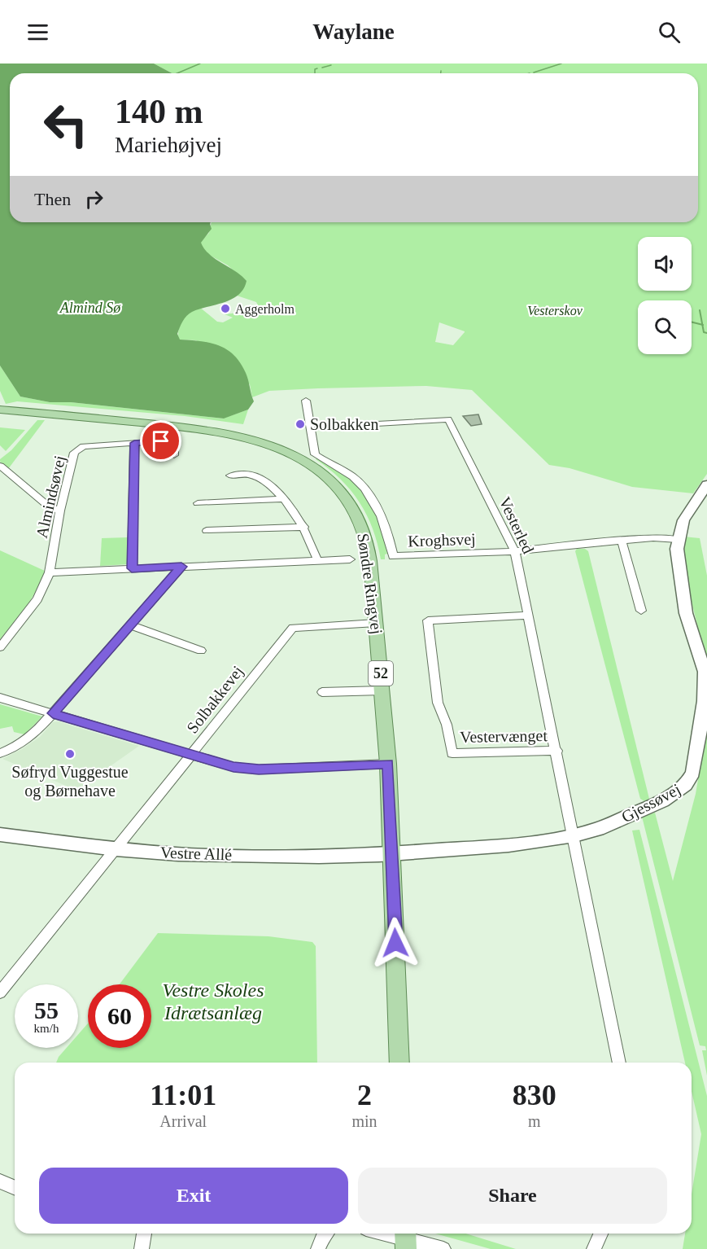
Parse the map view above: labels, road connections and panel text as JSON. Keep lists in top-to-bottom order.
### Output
{
  "streets": {
    "main road": ["Søndre Ringvej", "52"],
    "street": [
      "Almindsøvej",
      "Vesterled",
      "Kroghsvej",
      "Solbakkevej",
      "Vestervænget",
      "Gjessøvej",
      "Vestre Allé"
    ]
  },
  "crossings": [
    ["Vesterled", "Kroghsvej"],
    ["Vesterled", "Vestervænget"],
    ["Vesterled", "Gjessøvej"],
    ["Kroghsvej", "Gjessøvej"],
    ["Søndre Ringvej", "Solbakkevej"],
    ["Søndre Ringvej", "Gjessøvej"],
    ["Søndre Ringvej", "Vestre Allé"],
    ["Solbakkevej", "Vestre Allé"],
    ["Gjessøvej", "Vestre Allé"]
  ],
  "water": ["Almind Sø"],
  "parks": ["Vesterskov", "Vestre Skoles Idrætsanlæg"],
  "places": ["Aggerholm", "Solbakken", "Søfryd Vuggestue og Børnehave"],
  "page": {
    "header": "Waylane",
    "turn": ["140 m", "Mariehøjvej"],
    "then": "Then",
    "speed": "55 km/h",
    "limit": "60",
    "eta": [
      "11:01",
      "Arrival",
      "2",
      "min",
      "830",
      "m"
    ],
    "buttons": ["Exit", "Share"]
  }
}
